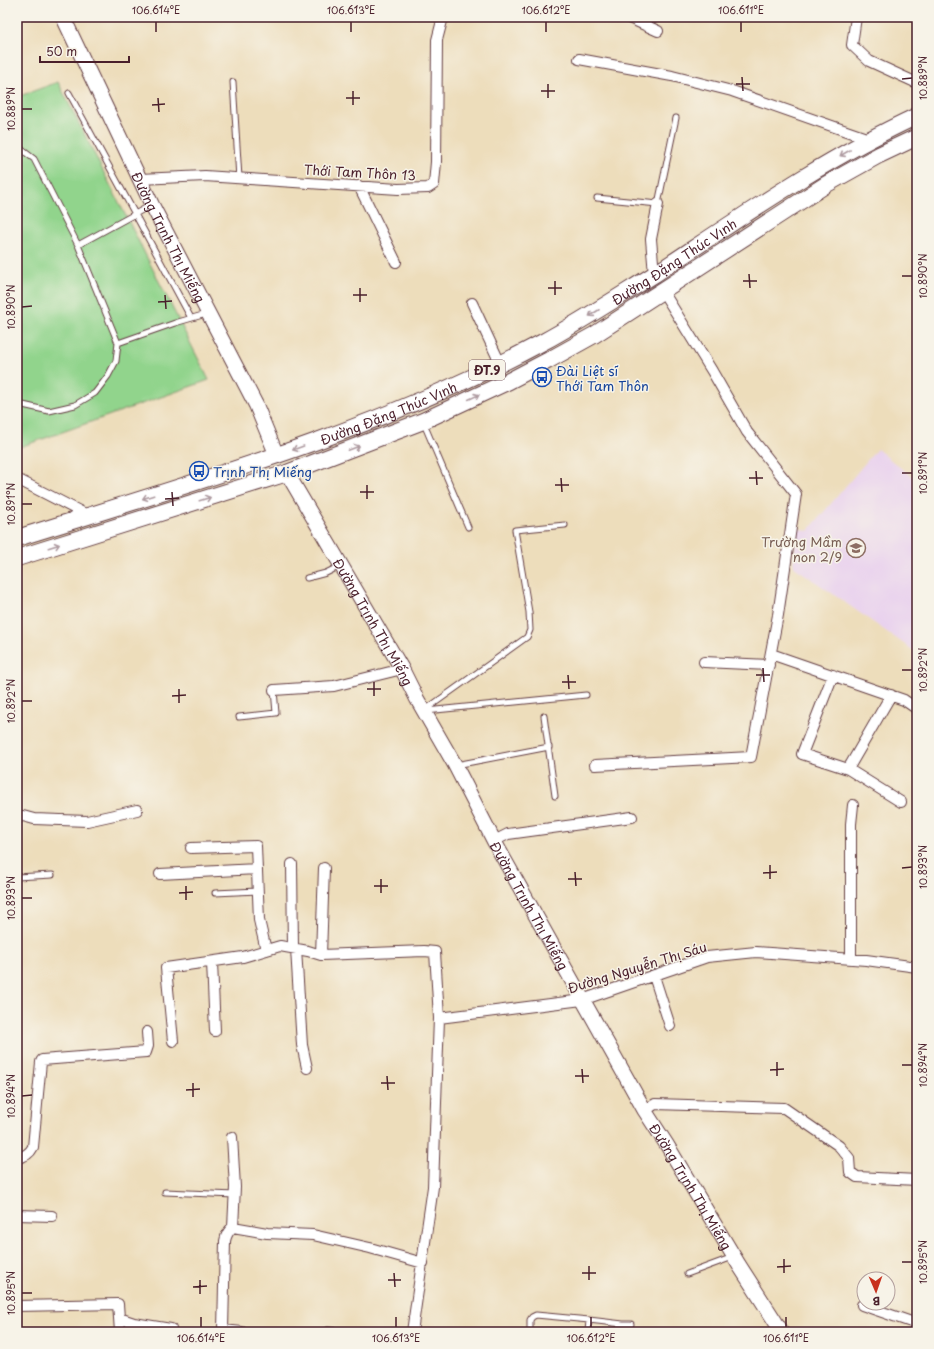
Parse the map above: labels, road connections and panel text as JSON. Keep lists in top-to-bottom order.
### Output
{
  "streets": {
    "main road": ["Đường Trịnh Thị Miếng", "Đường Đặng Thúc Vịnh", "ĐT.9"],
    "street": ["Thới Tam Thôn 13", "Đường Nguyễn Thị Sáu"]
  },
  "crossings": [
    ["Thới Tam Thôn 13", "Đường Trịnh Thị Miếng"],
    ["Đường Trịnh Thị Miếng", "Đường Đặng Thúc Vịnh"],
    ["Đường Trịnh Thị Miếng", "Đường Nguyễn Thị Sáu"]
  ],
  "places": {
    "bus stop": ["Đài Liệt sĩ Thới Tam Thôn", "Trịnh Thị Miếng"],
    "school or university": ["Trường Mầm non 2/9"]
  },
  "scale_bar": "50 m",
  "north": "bottom",
  "coordinates": [
    "106.614°E",
    "106.613°E",
    "106.612°E",
    "106.611°E",
    "10.889°N",
    "10.890°N",
    "10.891°N",
    "10.892°N",
    "10.893°N",
    "10.894°N",
    "10.895°N"
  ]
}
